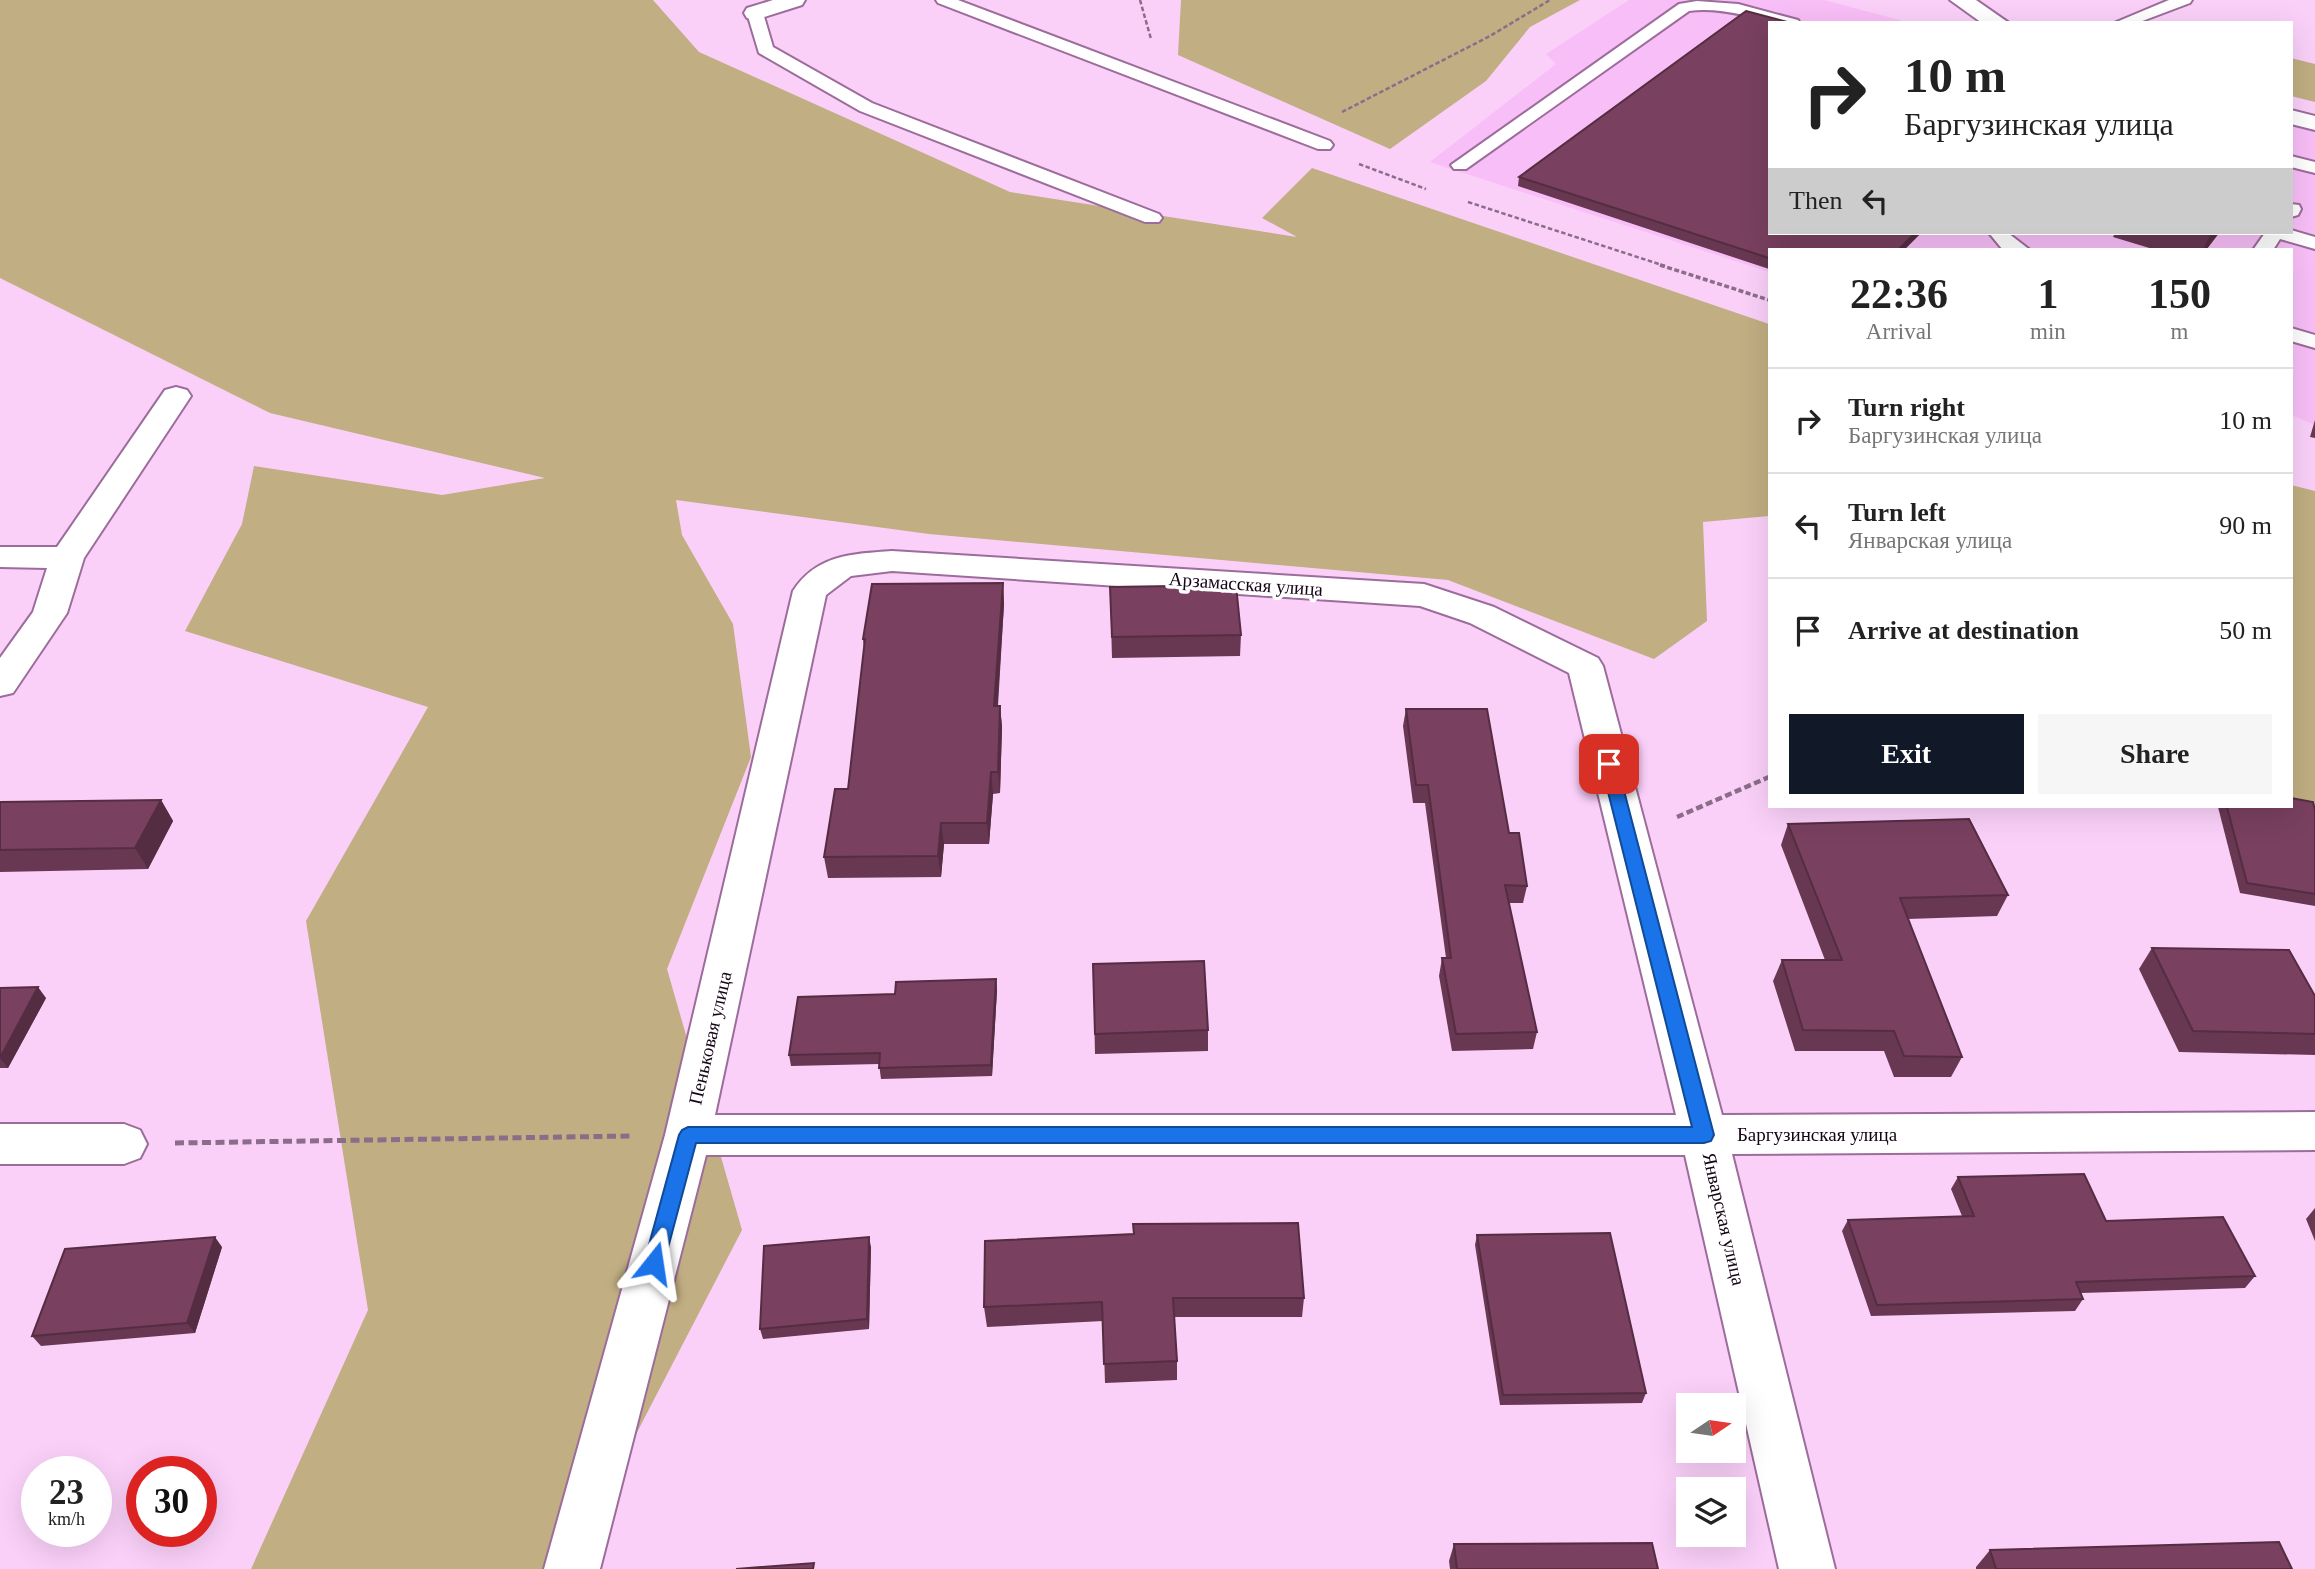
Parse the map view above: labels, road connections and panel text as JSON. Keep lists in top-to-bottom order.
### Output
{
  "streets": {
    "street": [
      "Арзамасская улица",
      "Пеньковая улица",
      "Баргузинская улица",
      "Январская улица"
    ]
  },
  "crossings": [
    ["Арзамасская улица", "Пеньковая улица"],
    ["Арзамасская улица", "Январская улица"],
    ["Пеньковая улица", "Баргузинская улица"],
    ["Баргузинская улица", "Январская улица"]
  ],
  "north": "right",
  "page": {
    "turn": ["10 m", "Баргузинская улица"],
    "then": "Then",
    "eta": [
      "22:36",
      "Arrival",
      "1",
      "min",
      "150",
      "m"
    ],
    "list": [
      {
        "name": "Turn right",
        "note": "Баргузинская улица",
        "value": "10 m"
      },
      {
        "name": "Turn left",
        "note": "Январская улица",
        "value": "90 m"
      },
      {
        "name": "Arrive at destination",
        "value": "50 m"
      }
    ],
    "buttons": ["Exit", "Share"],
    "speed": "23 km/h",
    "limit": "30"
  }
}
